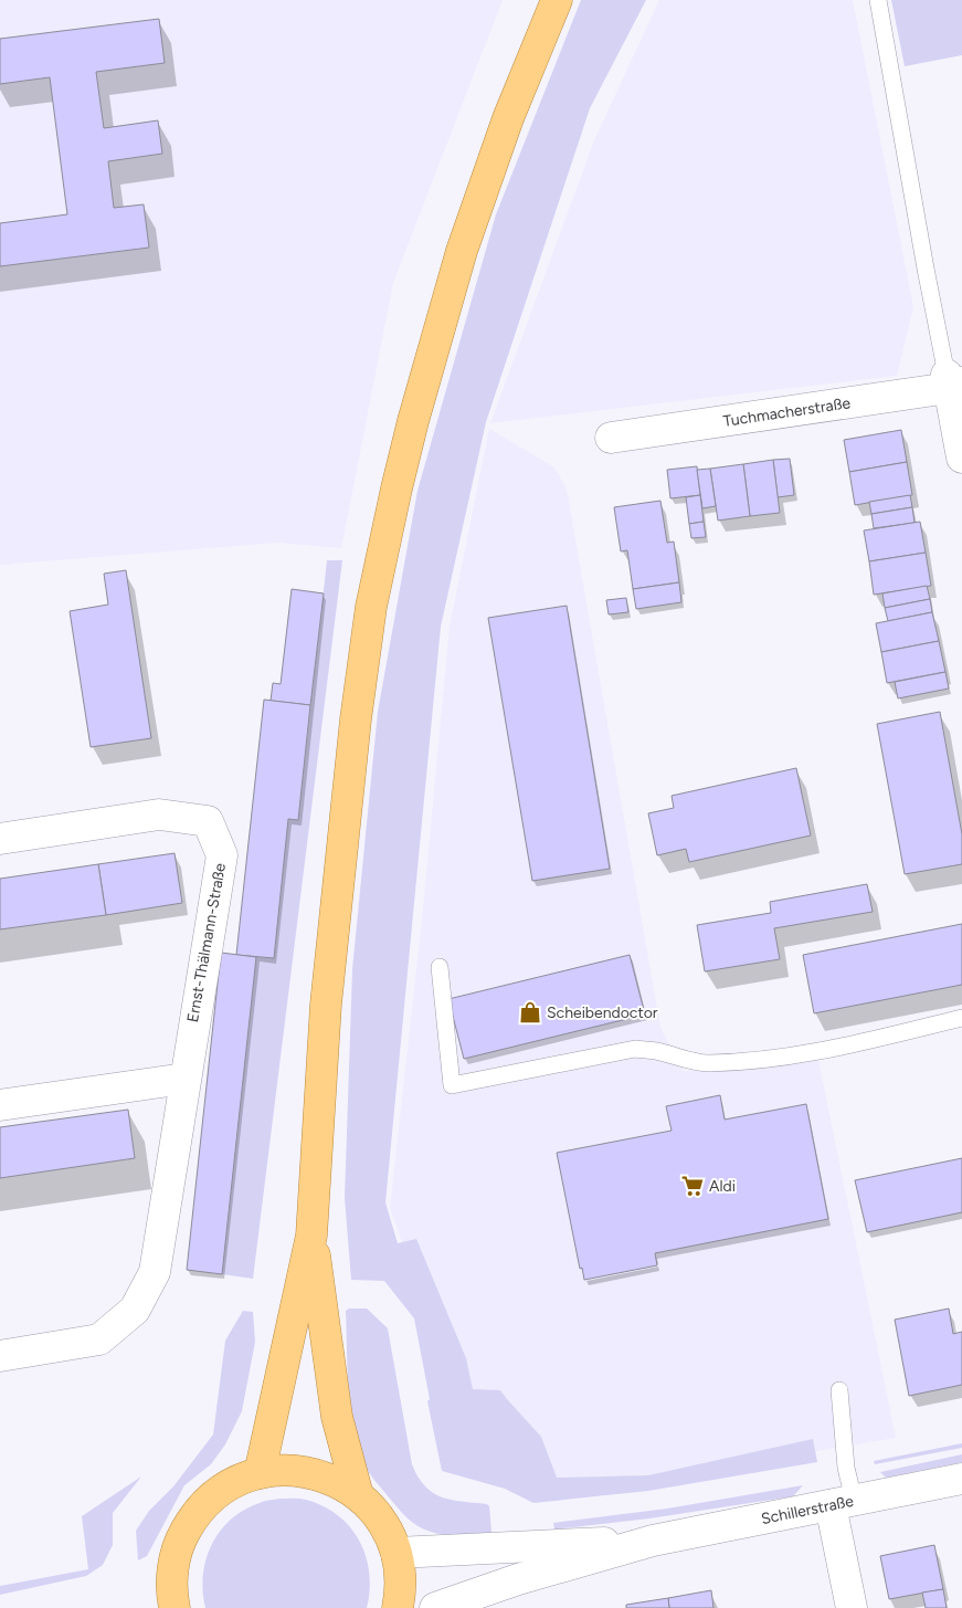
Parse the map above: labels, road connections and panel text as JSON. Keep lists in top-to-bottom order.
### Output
{
  "streets": {
    "street": ["Tuchmacherstraße", "Ernst-Thälmann-Straße", "Schillerstraße"]
  },
  "places": {
    "shop": ["Scheibendoctor"],
    "supermarket": ["Aldi"]
  }
}
